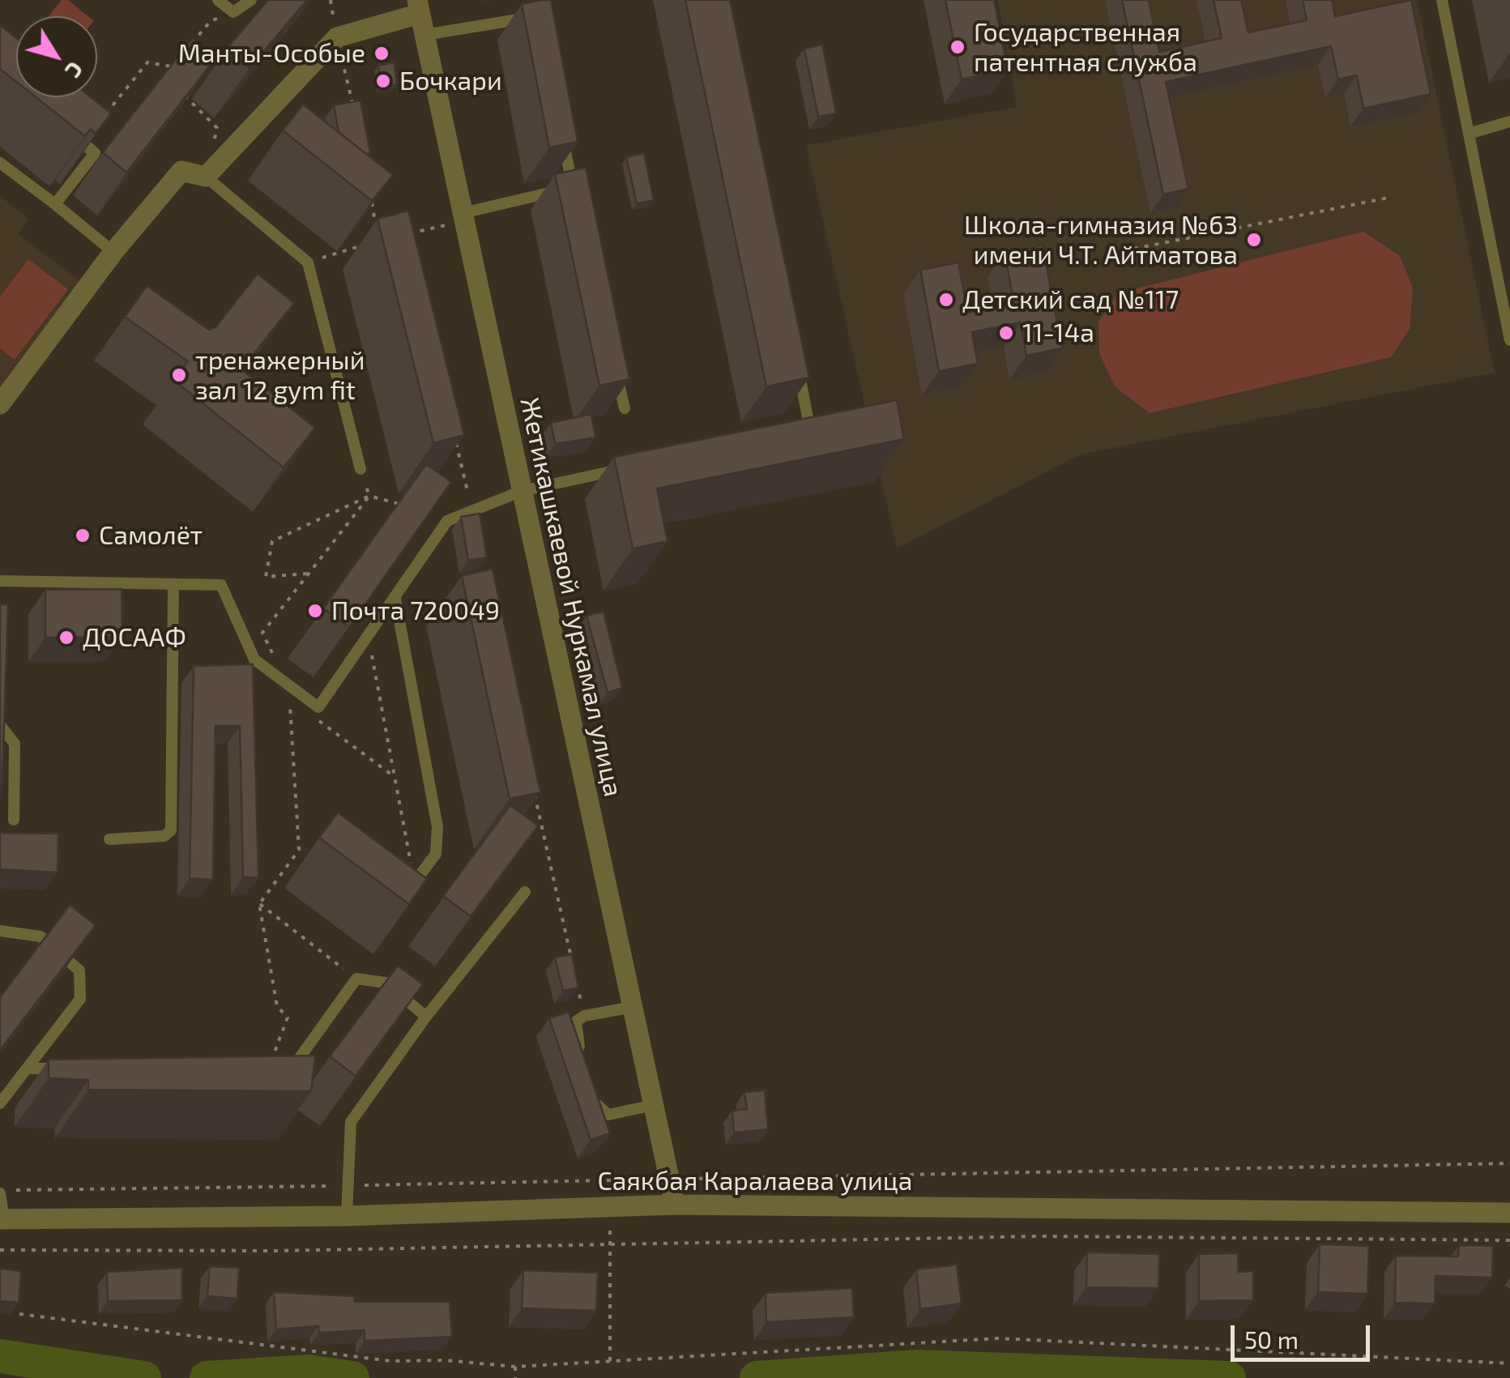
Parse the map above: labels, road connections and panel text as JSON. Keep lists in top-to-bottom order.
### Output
{
  "streets": {
    "street": ["Жетикашкаевой Нуркамал улица", "Саякбая Каралаева улица"]
  },
  "crossings": [
    ["Жетикашкаевой Нуркамал улица", "Саякбая Каралаева улица"]
  ],
  "places": [
    "Государственная патентная служба",
    "Манты-Особые",
    "Бочкари",
    "Школа-гимназия №63 имени Ч.Т. Айтматова",
    "Детский сад №117",
    "11-14а",
    "тренажерный зал 12 gym fit",
    "Самолёт",
    "Почта 720049",
    "ДОСААФ"
  ],
  "scale_bar": "50 m",
  "north": "bottom right"
}
